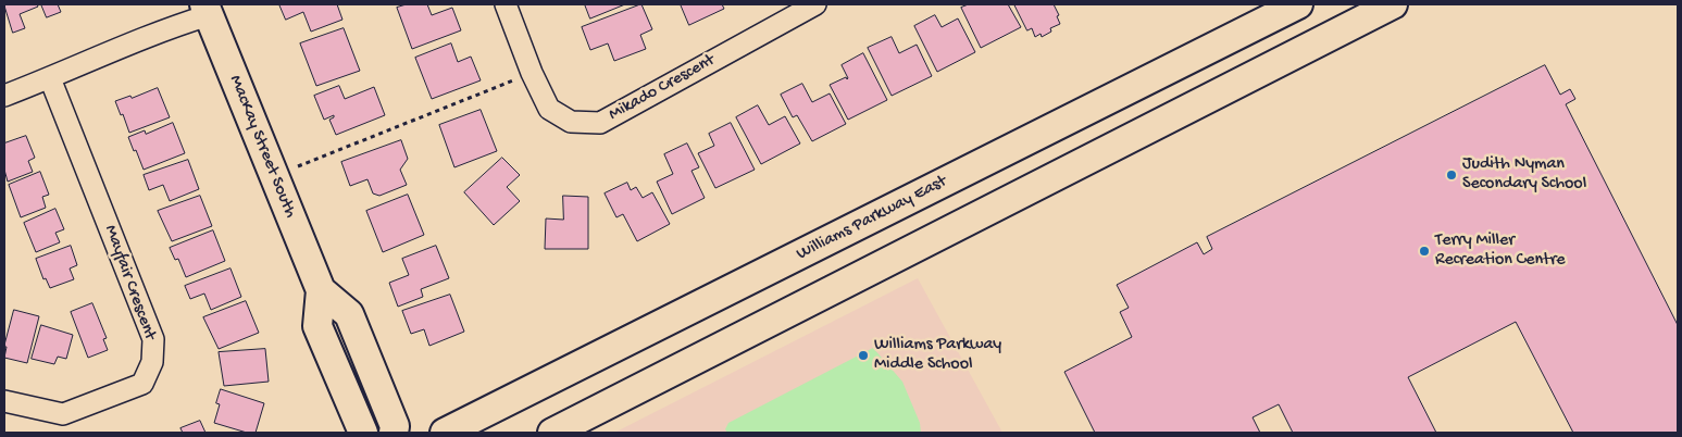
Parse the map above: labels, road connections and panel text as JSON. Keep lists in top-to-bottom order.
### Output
{
  "streets": {
    "main road": ["MacKay Street South", "Williams Parkway East"],
    "street": ["Mikado Crescent", "Mayfair Crescent"]
  },
  "places": ["Judith Nyman Secondary School", "Terry Miller Recreation Centre", "Williams Parkway Middle School"]
}
